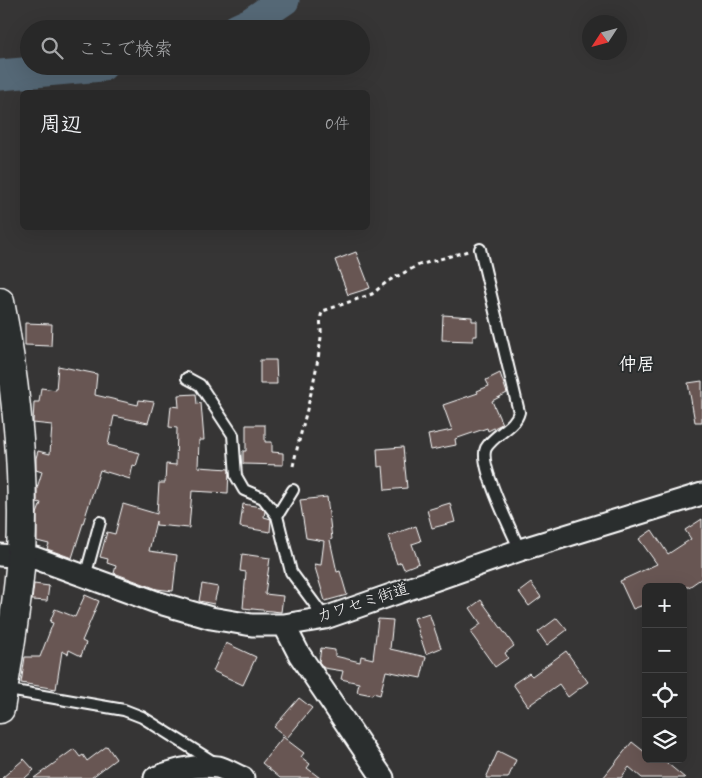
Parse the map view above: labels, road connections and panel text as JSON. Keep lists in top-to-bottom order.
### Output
{
  "streets": {
    "street": ["カワセミ街道"]
  },
  "districts": ["仲居"],
  "north": "bottom left",
  "page": {
    "search": "ここで検索",
    "heading": ["周辺", "0件"],
    "map_buttons": ["+", "−"]
  }
}
